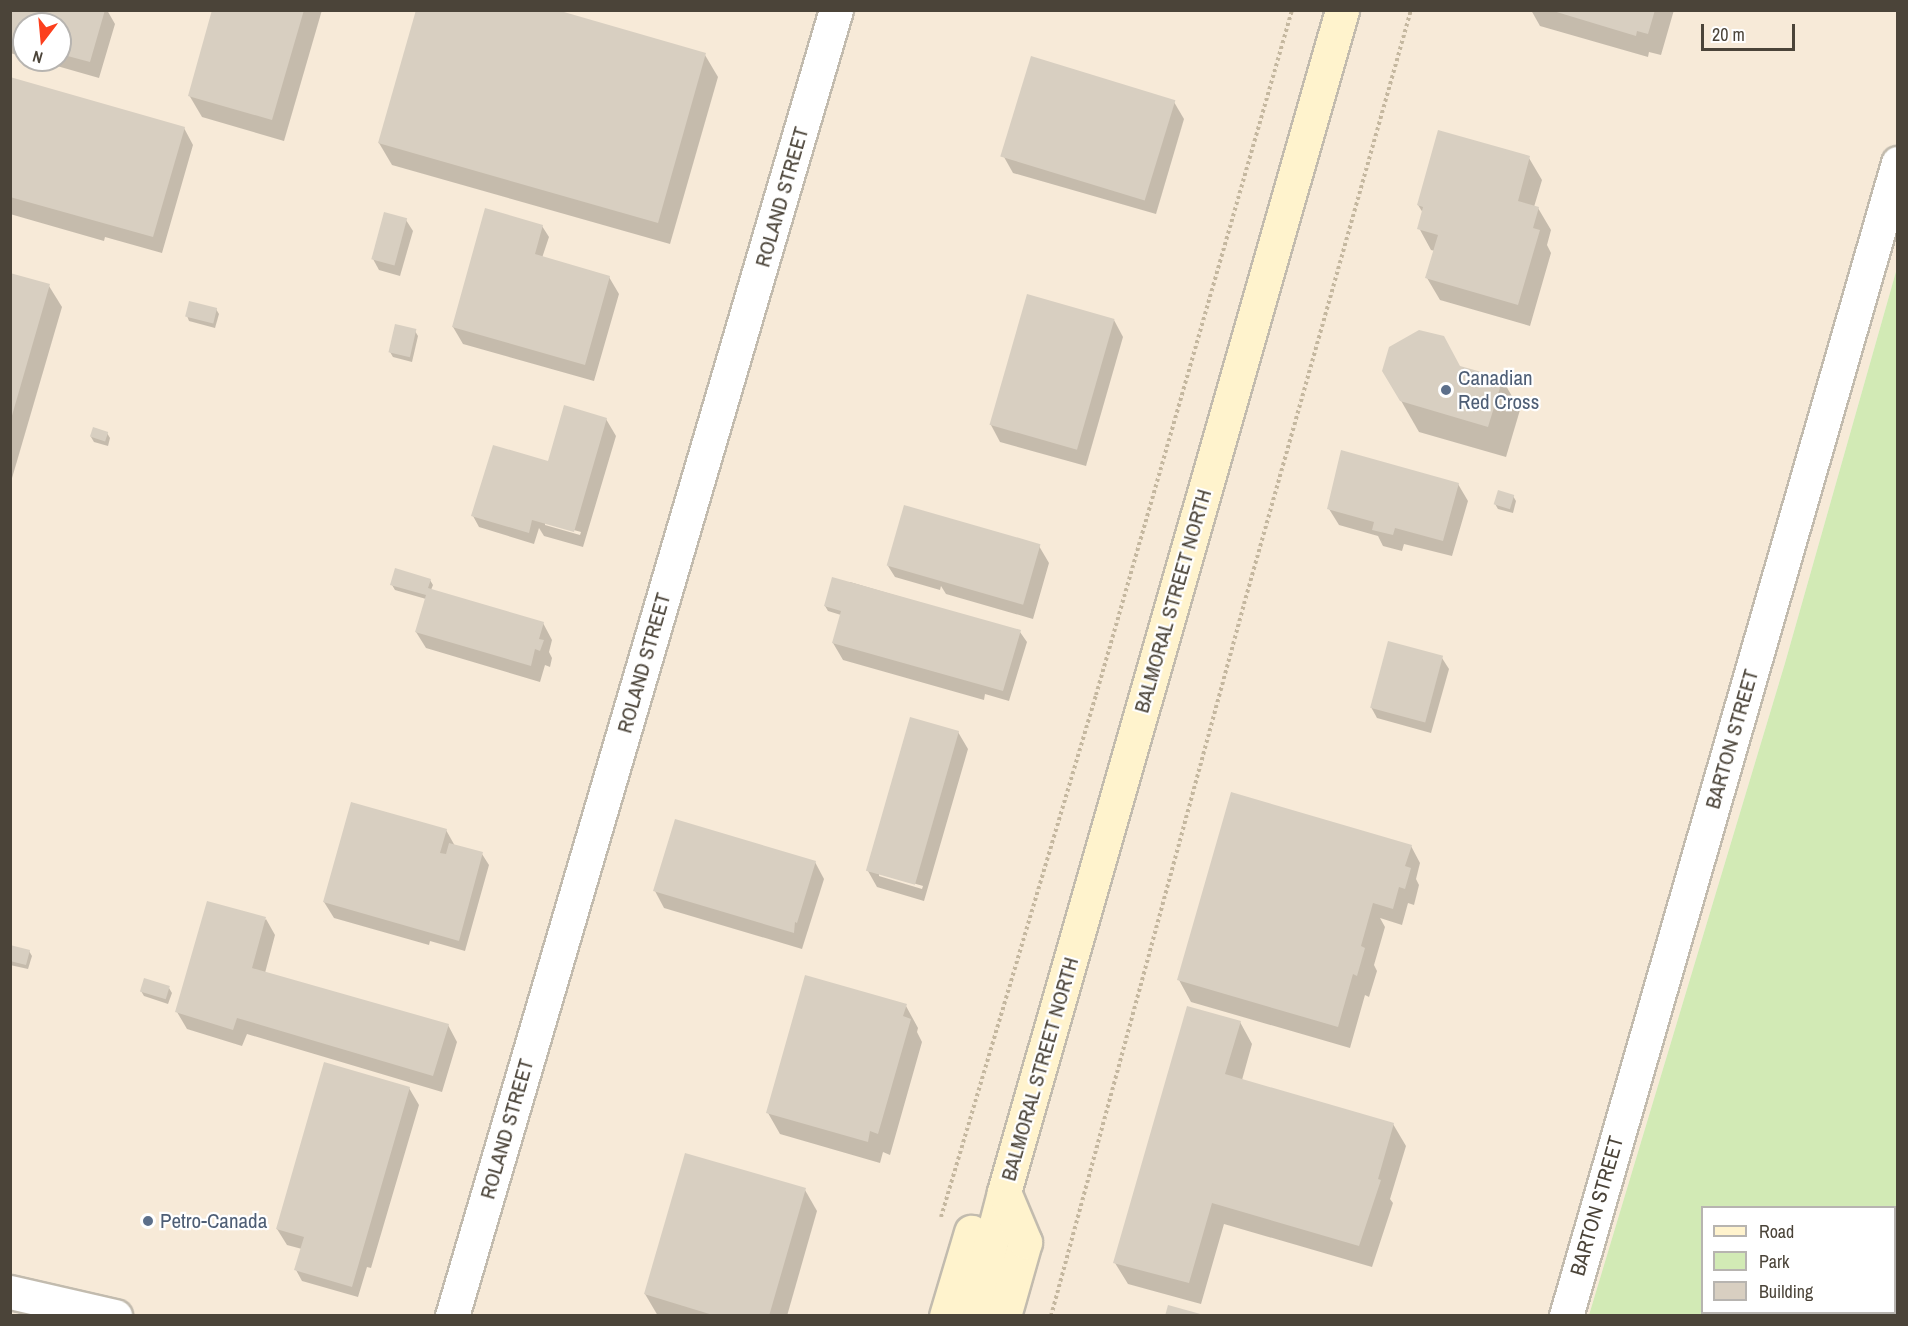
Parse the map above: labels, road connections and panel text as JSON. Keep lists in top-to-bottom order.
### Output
{
  "streets": {
    "main road": ["BALMORAL STREET NORTH"],
    "street": ["ROLAND STREET", "BARTON STREET"]
  },
  "places": ["Canadian Red Cross", "Petro-Canada"],
  "legend": ["Road", "Park", "Building"],
  "scale_bar": "20 m",
  "north": "bottom"
}
